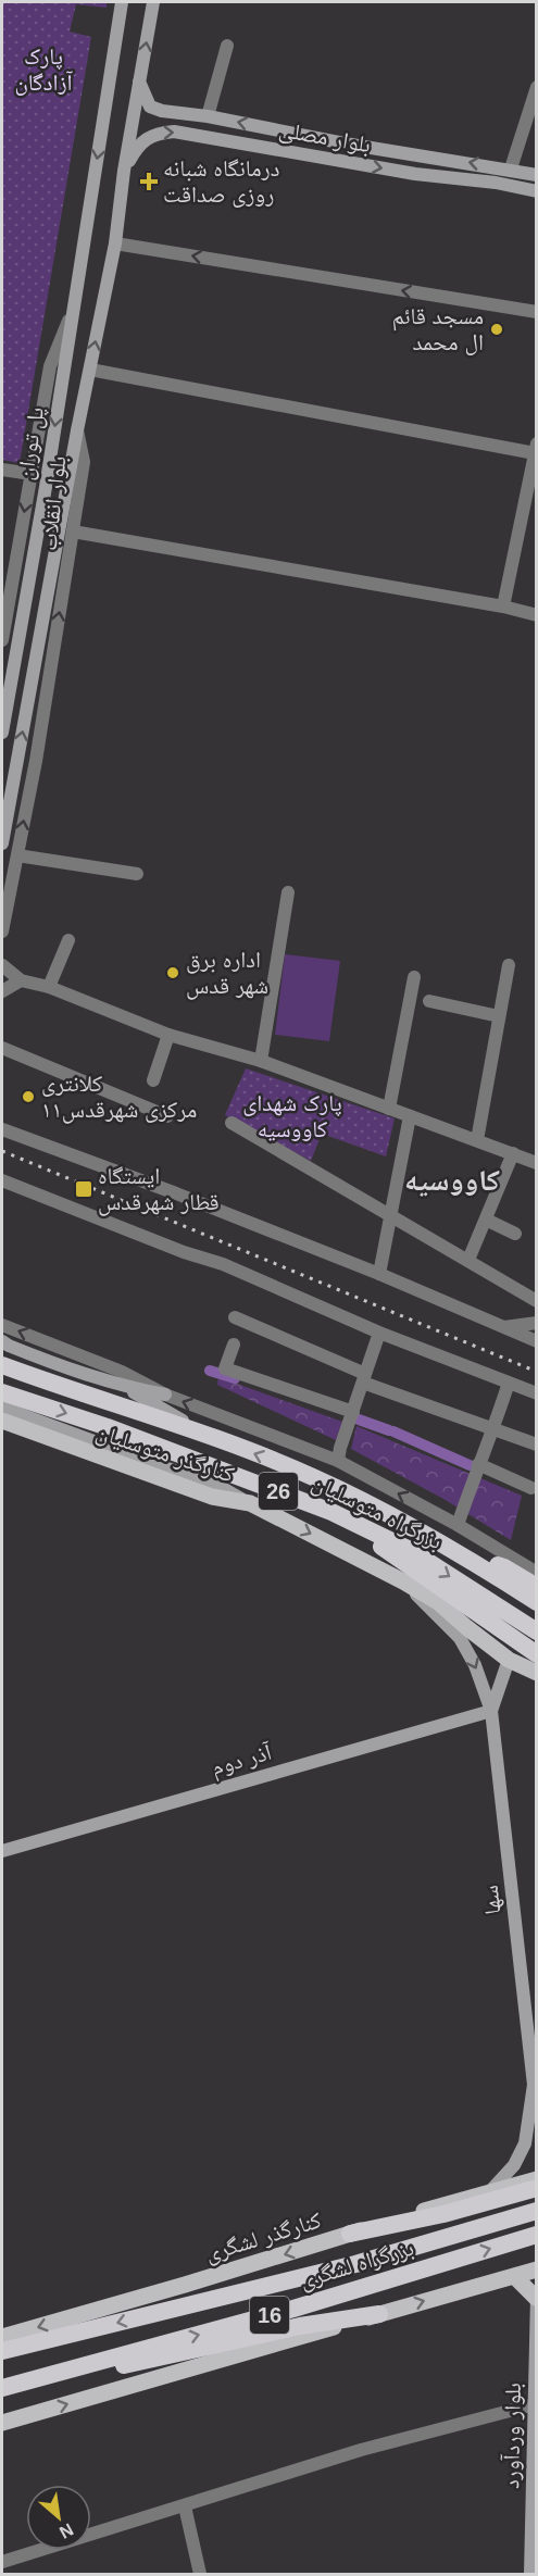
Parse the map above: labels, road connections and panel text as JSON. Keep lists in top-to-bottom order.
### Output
{
  "streets": {
    "highway": [
      "26",
      "بزرگراه متوسلیان",
      "بزرگراه لشگری",
      "16"
    ],
    "main road": [
      "بلوار مصلی",
      "پل توران",
      "بلوار انقلاب",
      "کنارگذر متوسلیان",
      "آذر دوم",
      "سها",
      "کنارگذر لشگری",
      "بلوار وردآورد"
    ]
  },
  "crossings": [
    ["بلوار مصلی", "بلوار انقلاب"],
    ["پل توران", "بلوار انقلاب"],
    ["کنارگذر متوسلیان", "سها"],
    ["آذر دوم", "سها"],
    ["سها", "کنارگذر لشگری"]
  ],
  "districts": ["کاووسیه"],
  "parks": ["پارک آزادگان", "پارک شهدای کاووسیه"],
  "places": {
    "health": ["درمانگاه شبانه روزی صداقت"],
    "other": ["مسجد قائم ال محمد", "اداره برق شهر قدس", "کلانتری ۱۱مرکزی شهرقدس"],
    "transit": ["ایستگاه قطار شهرقدس"]
  },
  "north": "bottom right"
}
